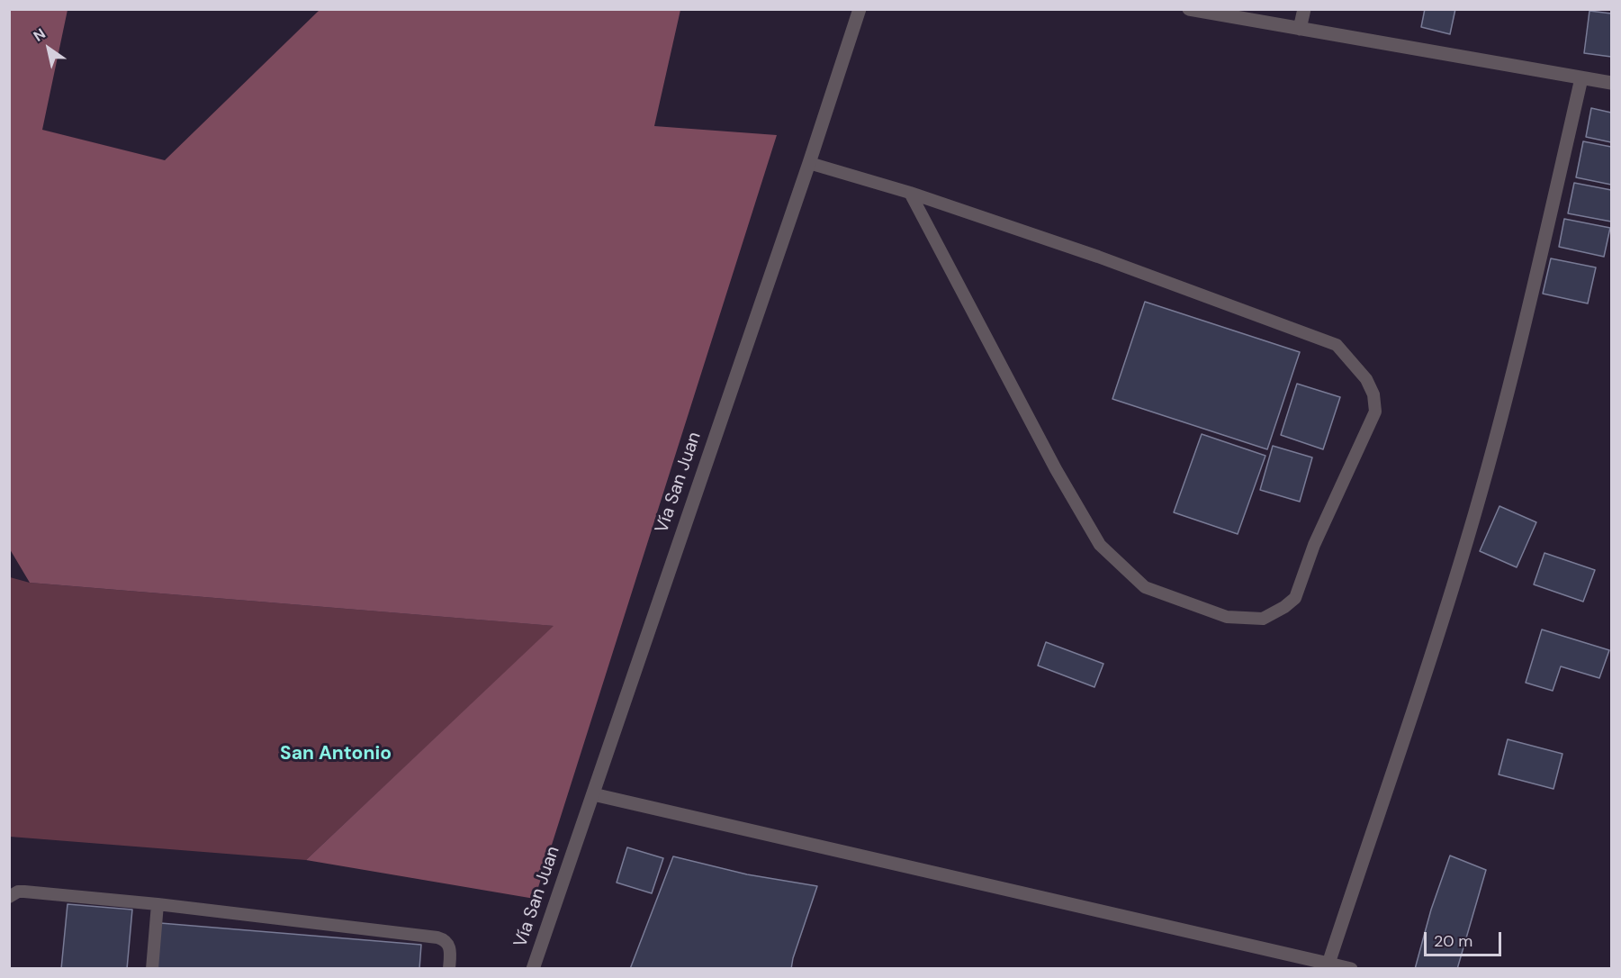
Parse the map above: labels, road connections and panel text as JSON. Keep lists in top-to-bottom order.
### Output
{
  "streets": {
    "street": ["Vía San Juan"]
  },
  "districts": ["San Antonio"],
  "scale_bar": "20 m",
  "north": "top left"
}
